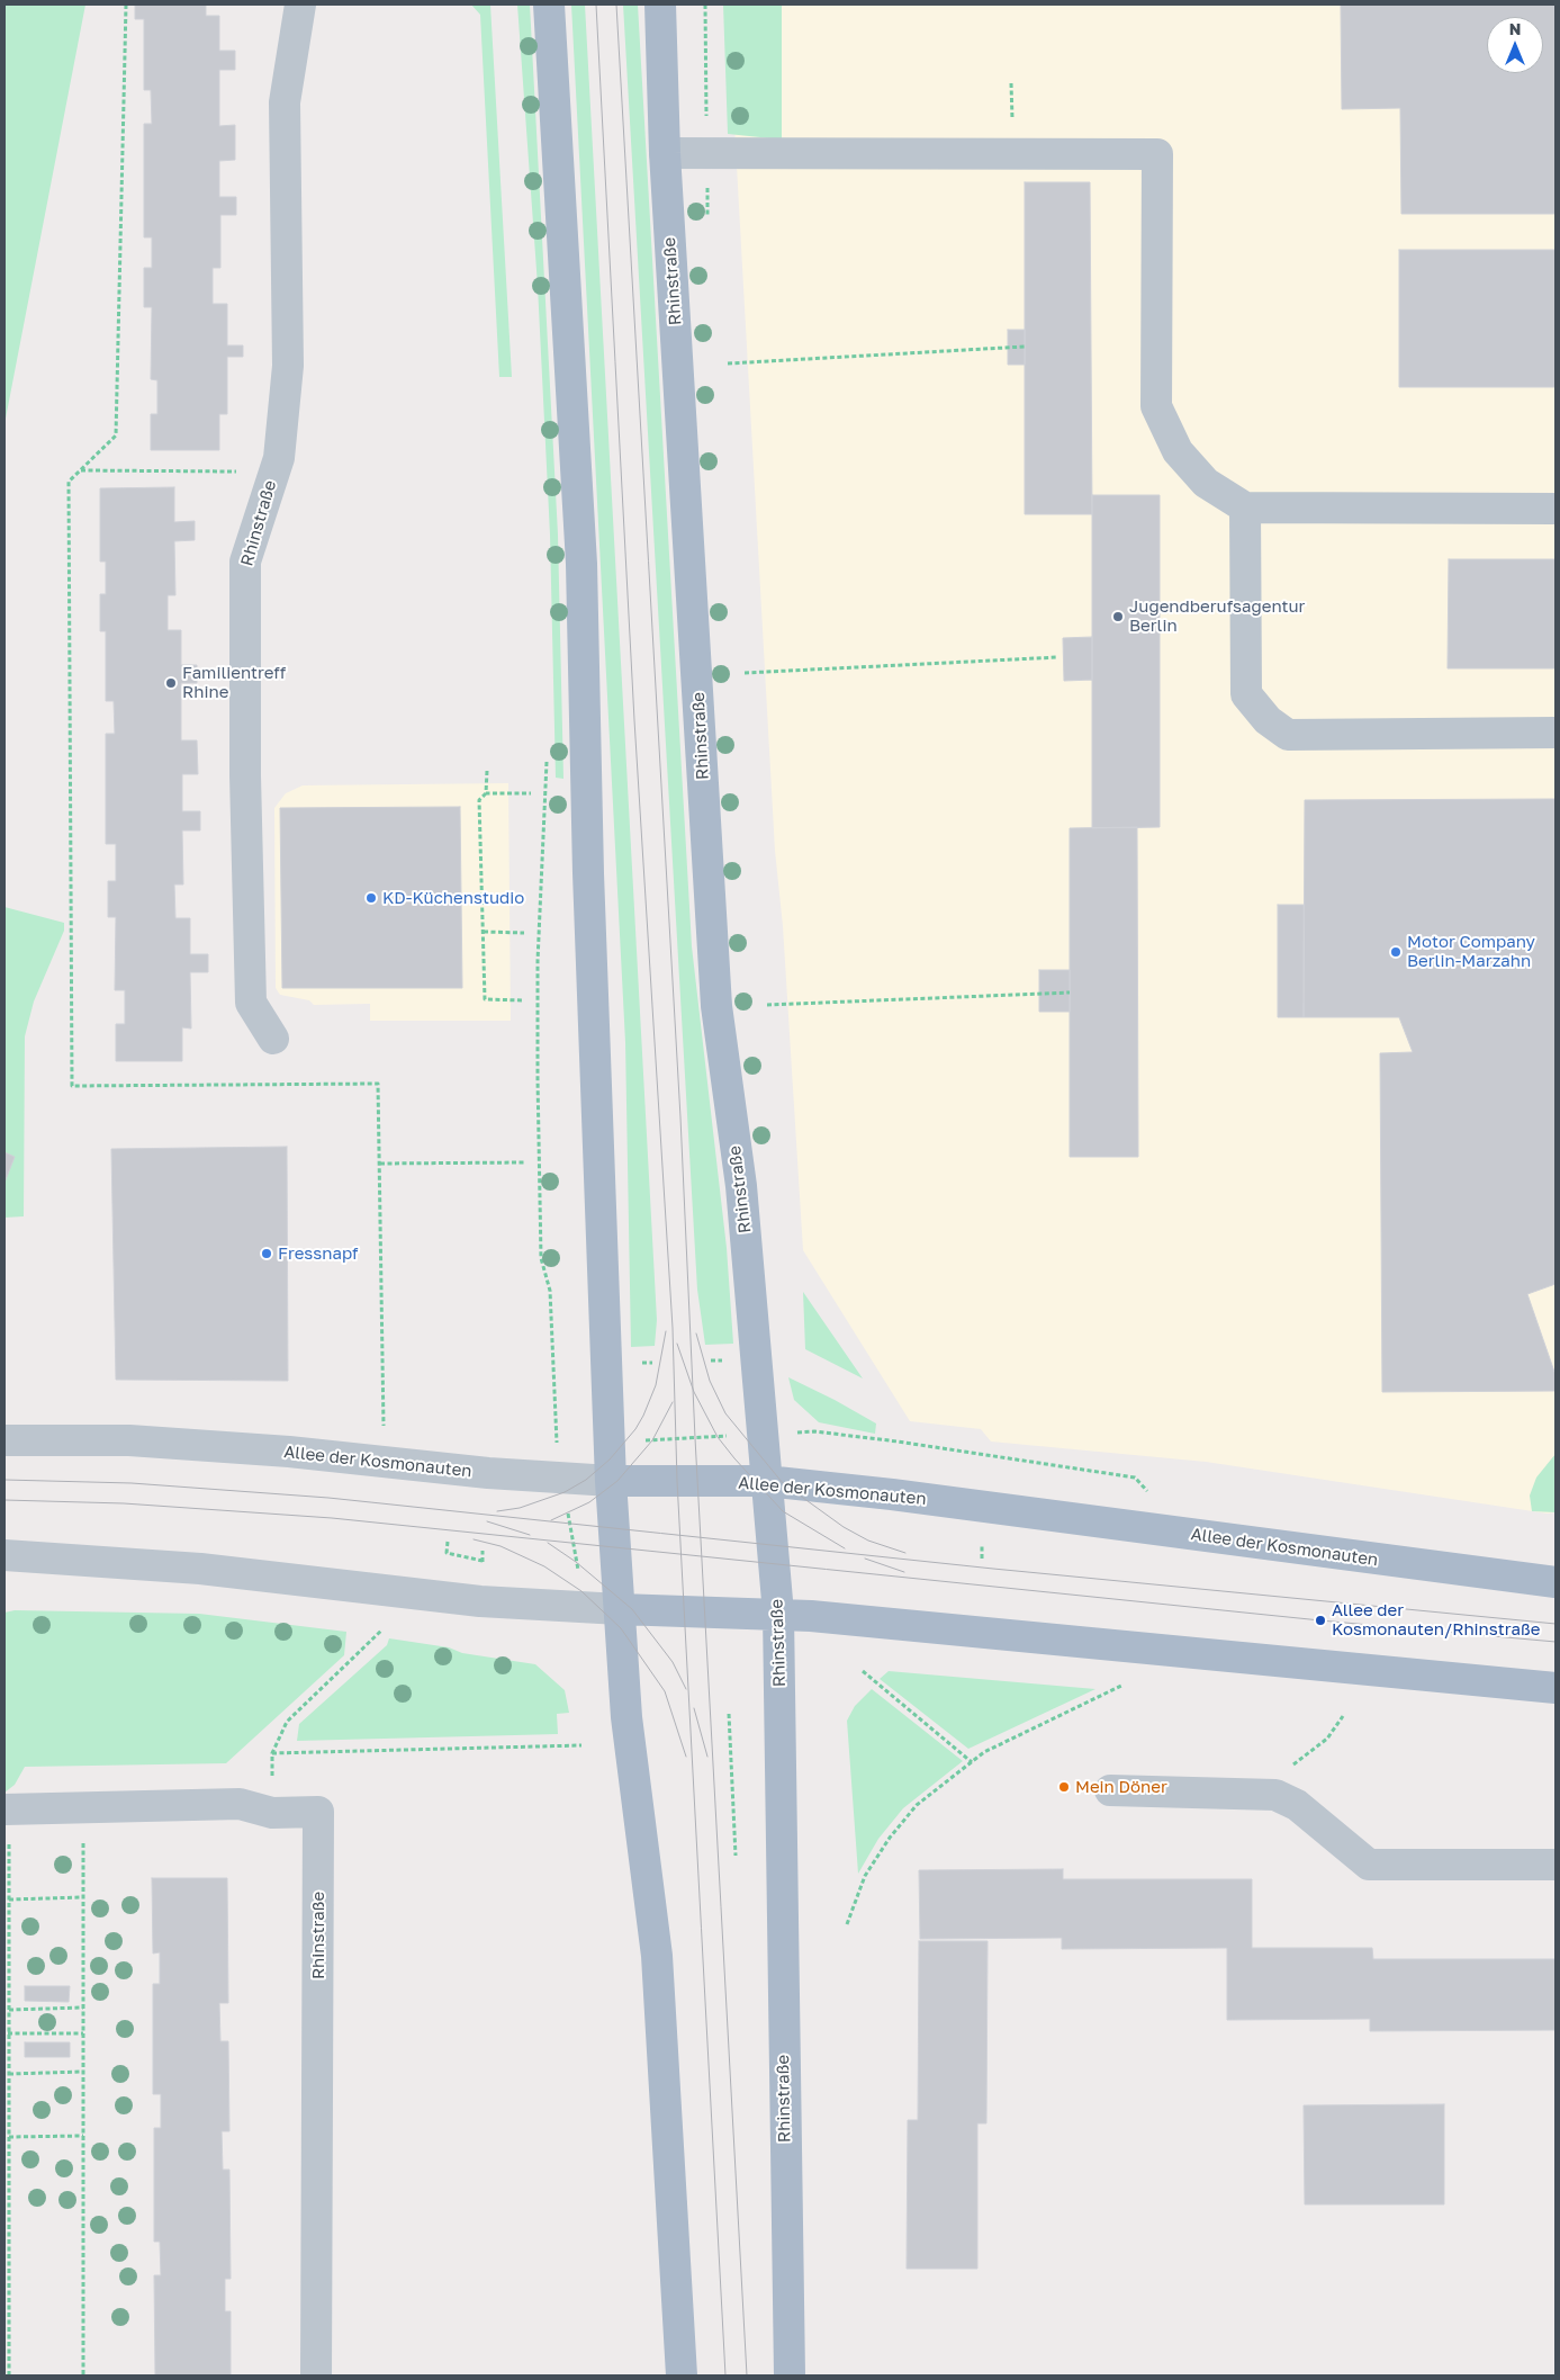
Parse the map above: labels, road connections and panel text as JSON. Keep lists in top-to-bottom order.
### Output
{
  "streets": {
    "main road": ["Rhinstraße", "Allee der Kosmonauten"]
  },
  "crossings": [
    ["Rhinstraße", "Allee der Kosmonauten"]
  ],
  "places": [
    "Jugendberufsagentur Berlin",
    "Familientreff Rhine",
    "KD-Küchenstudio",
    "Motor Company Berlin-Marzahn",
    "Fressnapf",
    "Allee der Kosmonauten/Rhinstraße",
    "Mein Döner"
  ],
  "north": "top"
}
